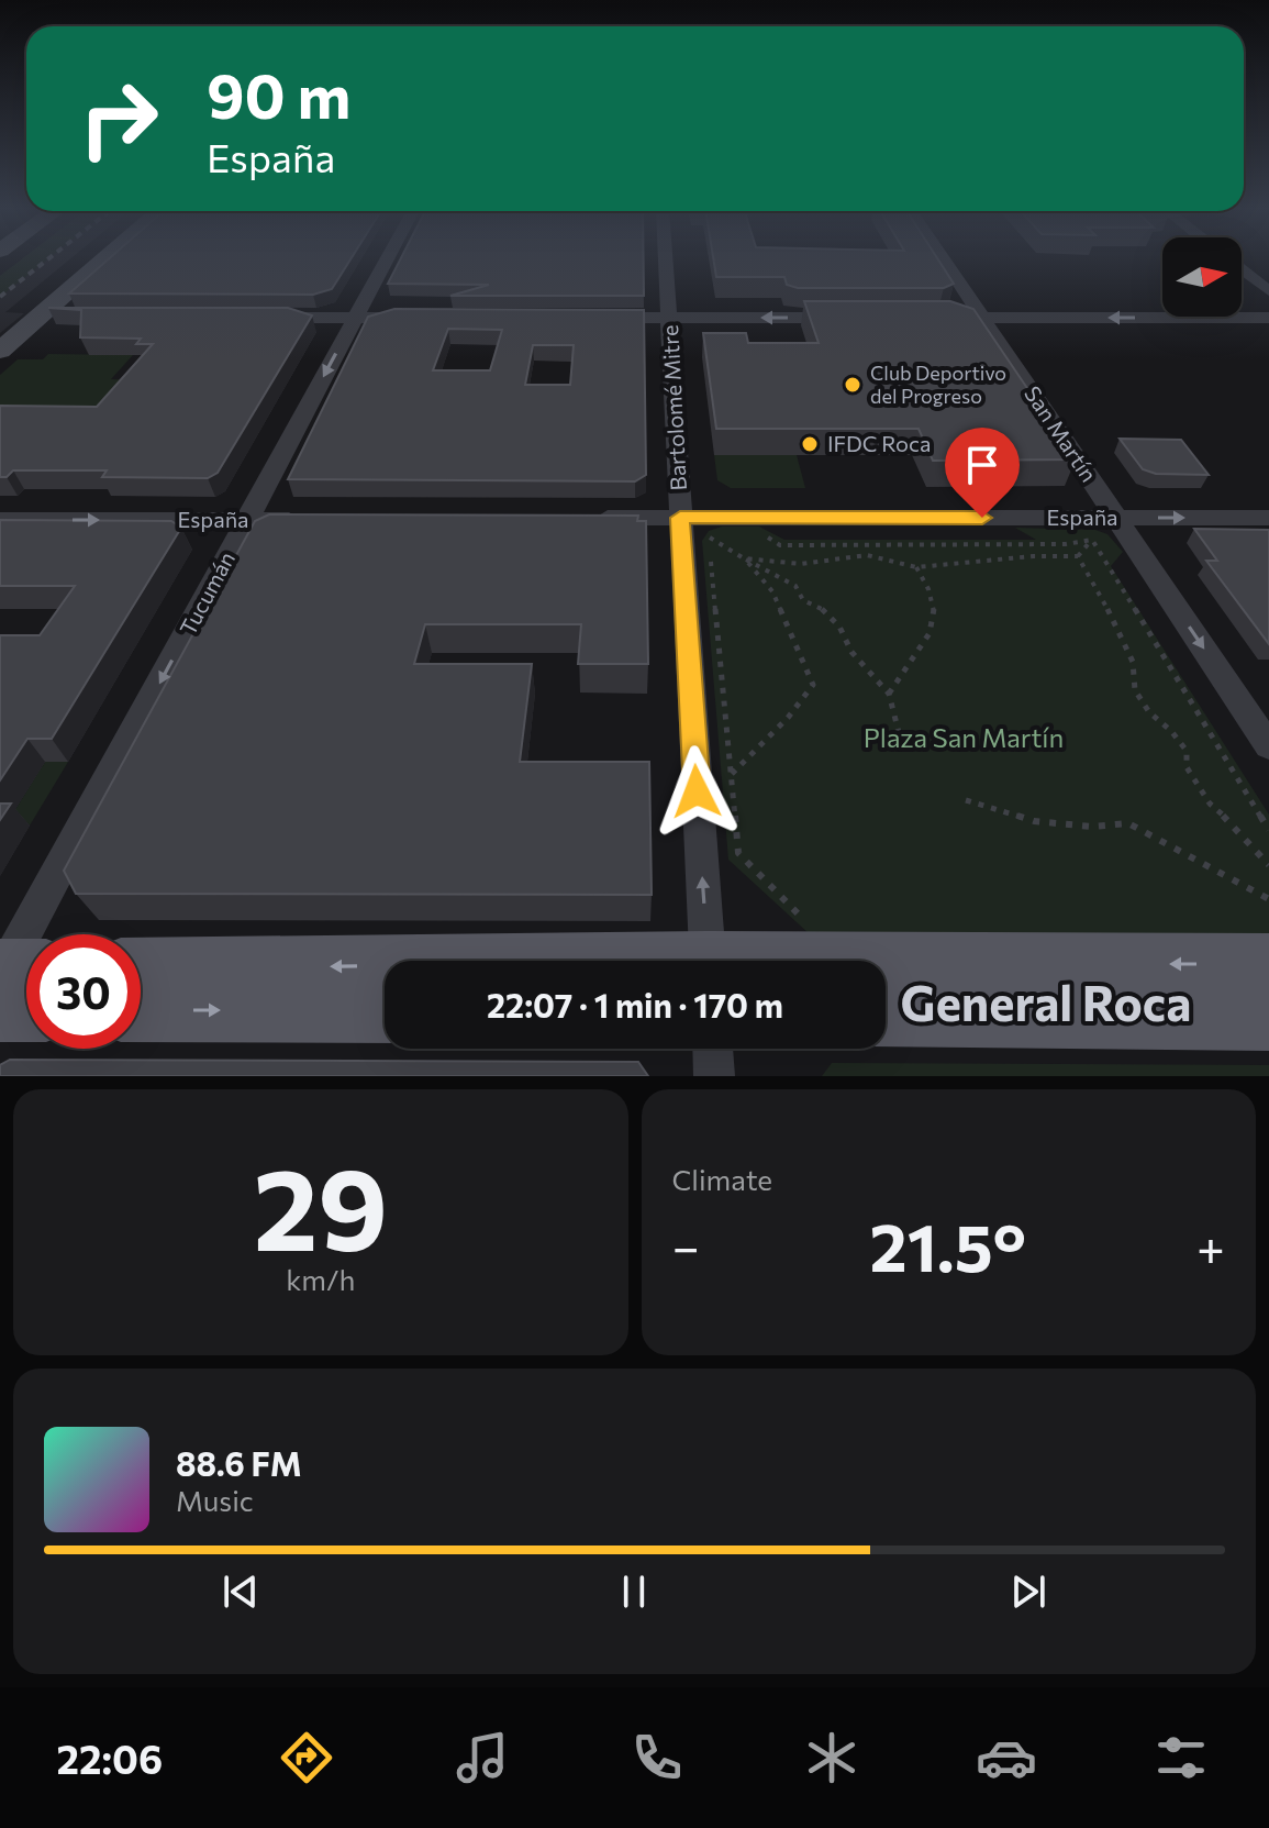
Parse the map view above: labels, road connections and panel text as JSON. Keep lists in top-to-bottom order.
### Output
{
  "streets": {
    "street": [
      "Bartolomé Mitre",
      "San Martín",
      "España",
      "Tucumán"
    ]
  },
  "crossings": [
    ["Bartolomé Mitre", "España"],
    ["San Martín", "España"],
    ["España", "Tucumán"]
  ],
  "one_way": ["Bartolomé Mitre", "San Martín", "Tucumán"],
  "districts": ["General Roca"],
  "parks": ["Plaza San Martín"],
  "places": ["Club Deportivo del Progreso", "IFDC Roca"],
  "north": "right",
  "page": {
    "turn": ["90 m", "España"],
    "limit": "30",
    "trip": "22:07 · 1 min · 170 m",
    "tile": [
      ["29", "km/h"],
      "Climate"
    ],
    "heat": ["−", "21.5°", "+"],
    "song": ["88.6 FM", "Music"],
    "tabs": "22:06"
  }
}
